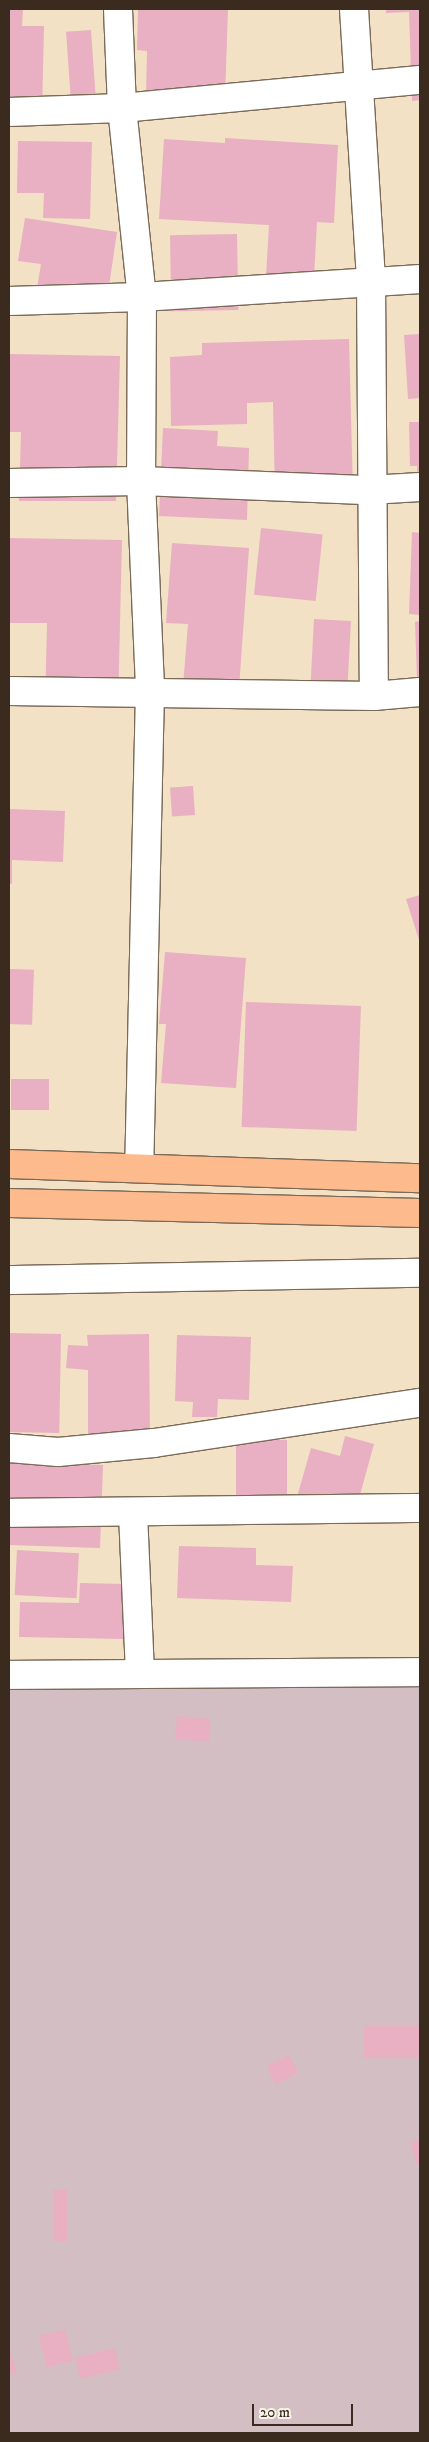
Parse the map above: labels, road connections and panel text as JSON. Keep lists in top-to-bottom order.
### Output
{
  "scale_bar": "20 m"
}
